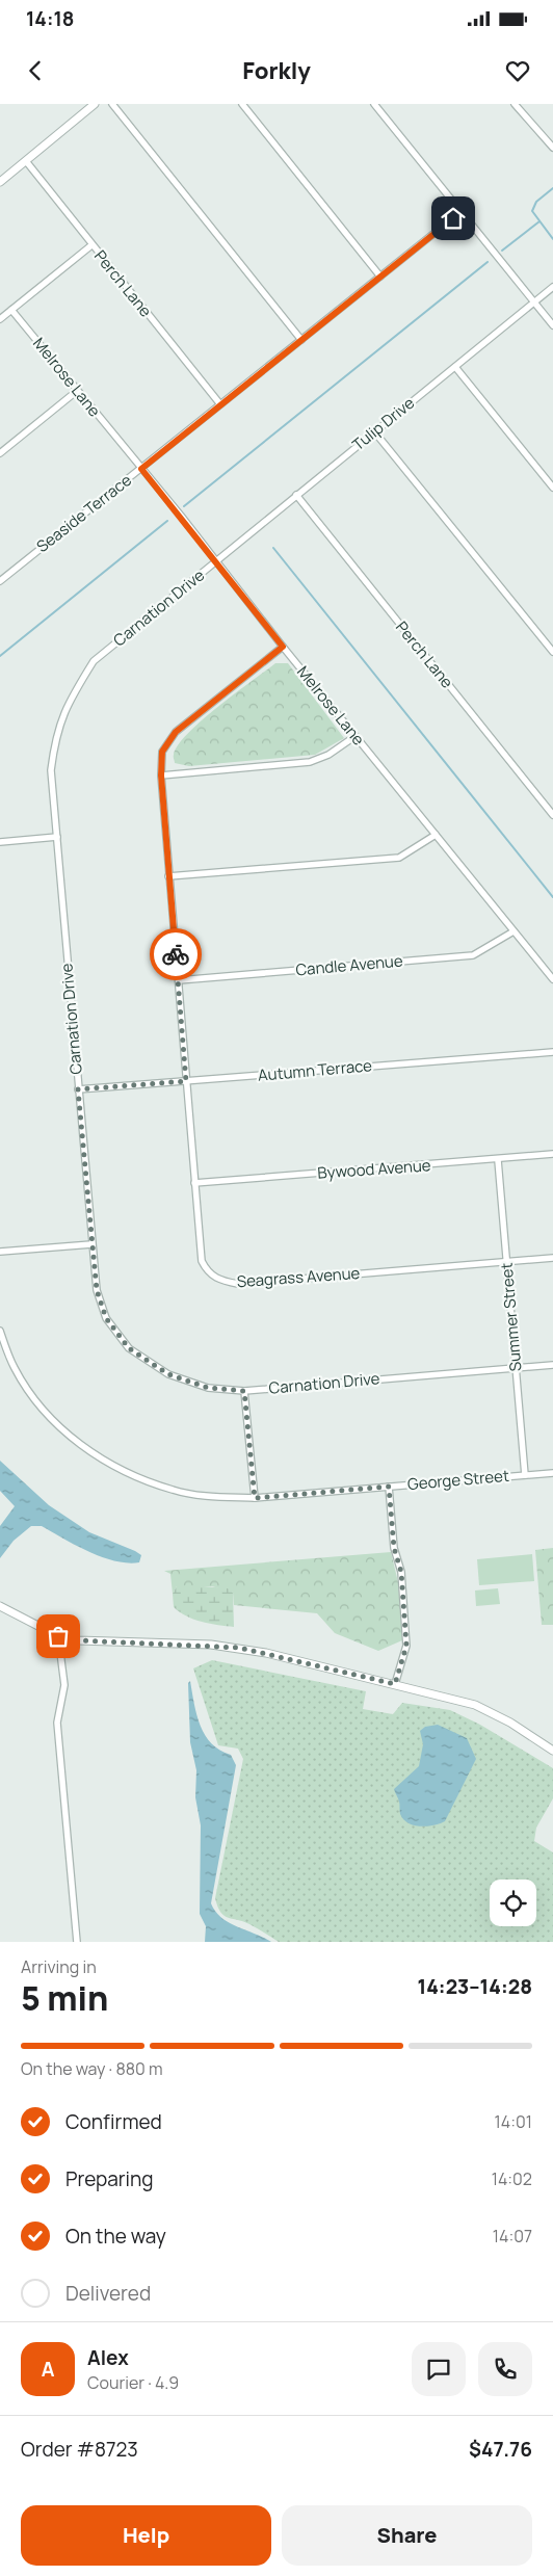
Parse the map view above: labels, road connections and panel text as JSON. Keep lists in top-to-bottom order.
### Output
{
  "streets": {
    "street": [
      "Perch Lane",
      "Melrose Lane",
      "Tulip Drive",
      "Seaside Terrace",
      "Carnation Drive",
      "Candle Avenue",
      "Autumn Terrace",
      "Bywood Avenue",
      "Seagrass Avenue",
      "Summer Street",
      "George Street"
    ]
  },
  "crossings": [
    ["Perch Lane", "Tulip Drive"],
    ["Perch Lane", "Seaside Terrace"],
    ["Melrose Lane", "Tulip Drive"],
    ["Melrose Lane", "Seaside Terrace"],
    ["Melrose Lane", "Carnation Drive"],
    ["Melrose Lane", "Candle Avenue"],
    ["Melrose Lane", "Seagrass Avenue"],
    ["Tulip Drive", "Carnation Drive"],
    ["Carnation Drive", "Autumn Terrace"],
    ["Carnation Drive", "Summer Street"],
    ["Candle Avenue", "Seagrass Avenue"],
    ["Autumn Terrace", "Seagrass Avenue"],
    ["Bywood Avenue", "Seagrass Avenue"],
    ["Bywood Avenue", "Summer Street"],
    ["Seagrass Avenue", "Summer Street"],
    ["Summer Street", "George Street"]
  ],
  "page": {
    "status": "14:18",
    "header": "Forkly",
    "heading": ["5 min", "Arriving in", "14:23–14:28"],
    "panel": [
      "Alex",
      "Courier · 4.9",
      "Order #8723",
      "$47.76"
    ],
    "bar": "On the way · 880 m",
    "list": [
      ["Confirmed", "14:01"],
      ["Preparing", "14:02"],
      ["On the way", "14:07"],
      "Delivered"
    ],
    "round": "A",
    "buttons": ["Help", "Share"]
  }
}
